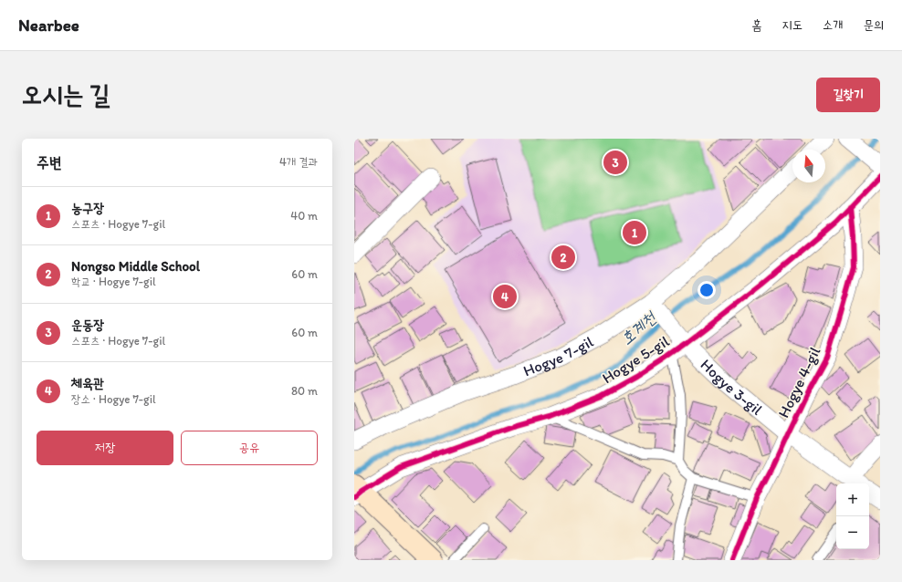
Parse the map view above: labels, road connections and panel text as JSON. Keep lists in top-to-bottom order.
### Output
{
  "streets": {
    "street": [
      "Hogye 7-gil",
      "Hogye 5-gil",
      "Hogye 4-gil",
      "Hogye 3-gil"
    ]
  },
  "crossings": [
    ["Hogye 7-gil", "Hogye 3-gil"],
    ["Hogye 5-gil", "Hogye 4-gil"],
    ["Hogye 5-gil", "Hogye 3-gil"],
    ["Hogye 4-gil", "Hogye 3-gil"]
  ],
  "water": ["호계천"],
  "north": "top",
  "page": {
    "header": "Nearbee",
    "nav": [
      "홈",
      "지도",
      "소개",
      "문의"
    ],
    "buttons": [
      "길찾기",
      ["저장", "공유"]
    ],
    "title": "오시는 길",
    "heading": ["주변", "4개 결과"],
    "pins": [
      "3",
      "1",
      "2",
      "4"
    ],
    "list": [
      {
        "mark": "1",
        "name": "농구장",
        "note": "스포츠 · Hogye 7-gil",
        "value": "40 m"
      },
      {
        "mark": "2",
        "name": "Nongso Middle School",
        "note": "학교 · Hogye 7-gil",
        "value": "60 m"
      },
      {
        "mark": "3",
        "name": "운동장",
        "note": "스포츠 · Hogye 7-gil",
        "value": "60 m"
      },
      {
        "mark": "4",
        "name": "체육관",
        "note": "장소 · Hogye 7-gil",
        "value": "80 m"
      }
    ],
    "map_buttons": ["+", "−"]
  }
}
